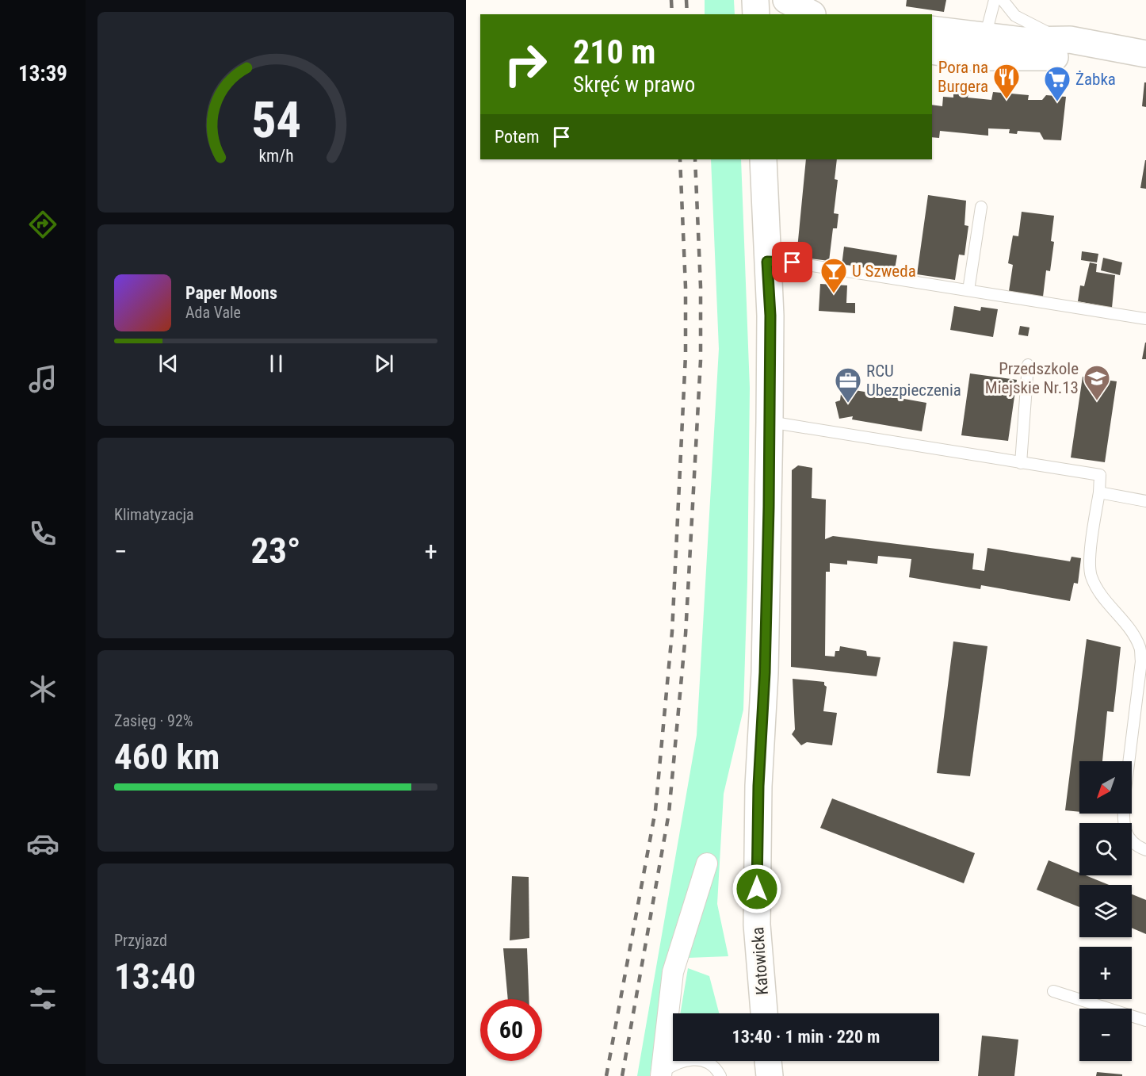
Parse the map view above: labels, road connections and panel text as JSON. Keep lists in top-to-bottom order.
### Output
{
  "streets": {
    "main road": ["Katowicka"]
  },
  "places": {
    "restaurant": ["Pora na Burgera"],
    "supermarket": ["Żabka"],
    "bar": ["U Szweda"],
    "school or university": ["Przedszkole Miejskie Nr.13"],
    "office": ["RCU Ubezpieczenia"]
  },
  "north": "bottom left",
  "page": {
    "tabs": "13:39",
    "turn": ["210 m", "Skręć w prawo"],
    "then": "Potem",
    "song": ["Paper Moons", "Ada Vale"],
    "tile": [
      "Klimatyzacja",
      ["Zasięg · 92%", "460 km"],
      ["Przyjazd", "13:40"]
    ],
    "heat": ["−", "23°", "+"],
    "map_buttons": ["+", "−"],
    "limit": "60",
    "trip": "13:40 · 1 min · 220 m",
    "gauge": ["54", "km/h"]
  }
}
